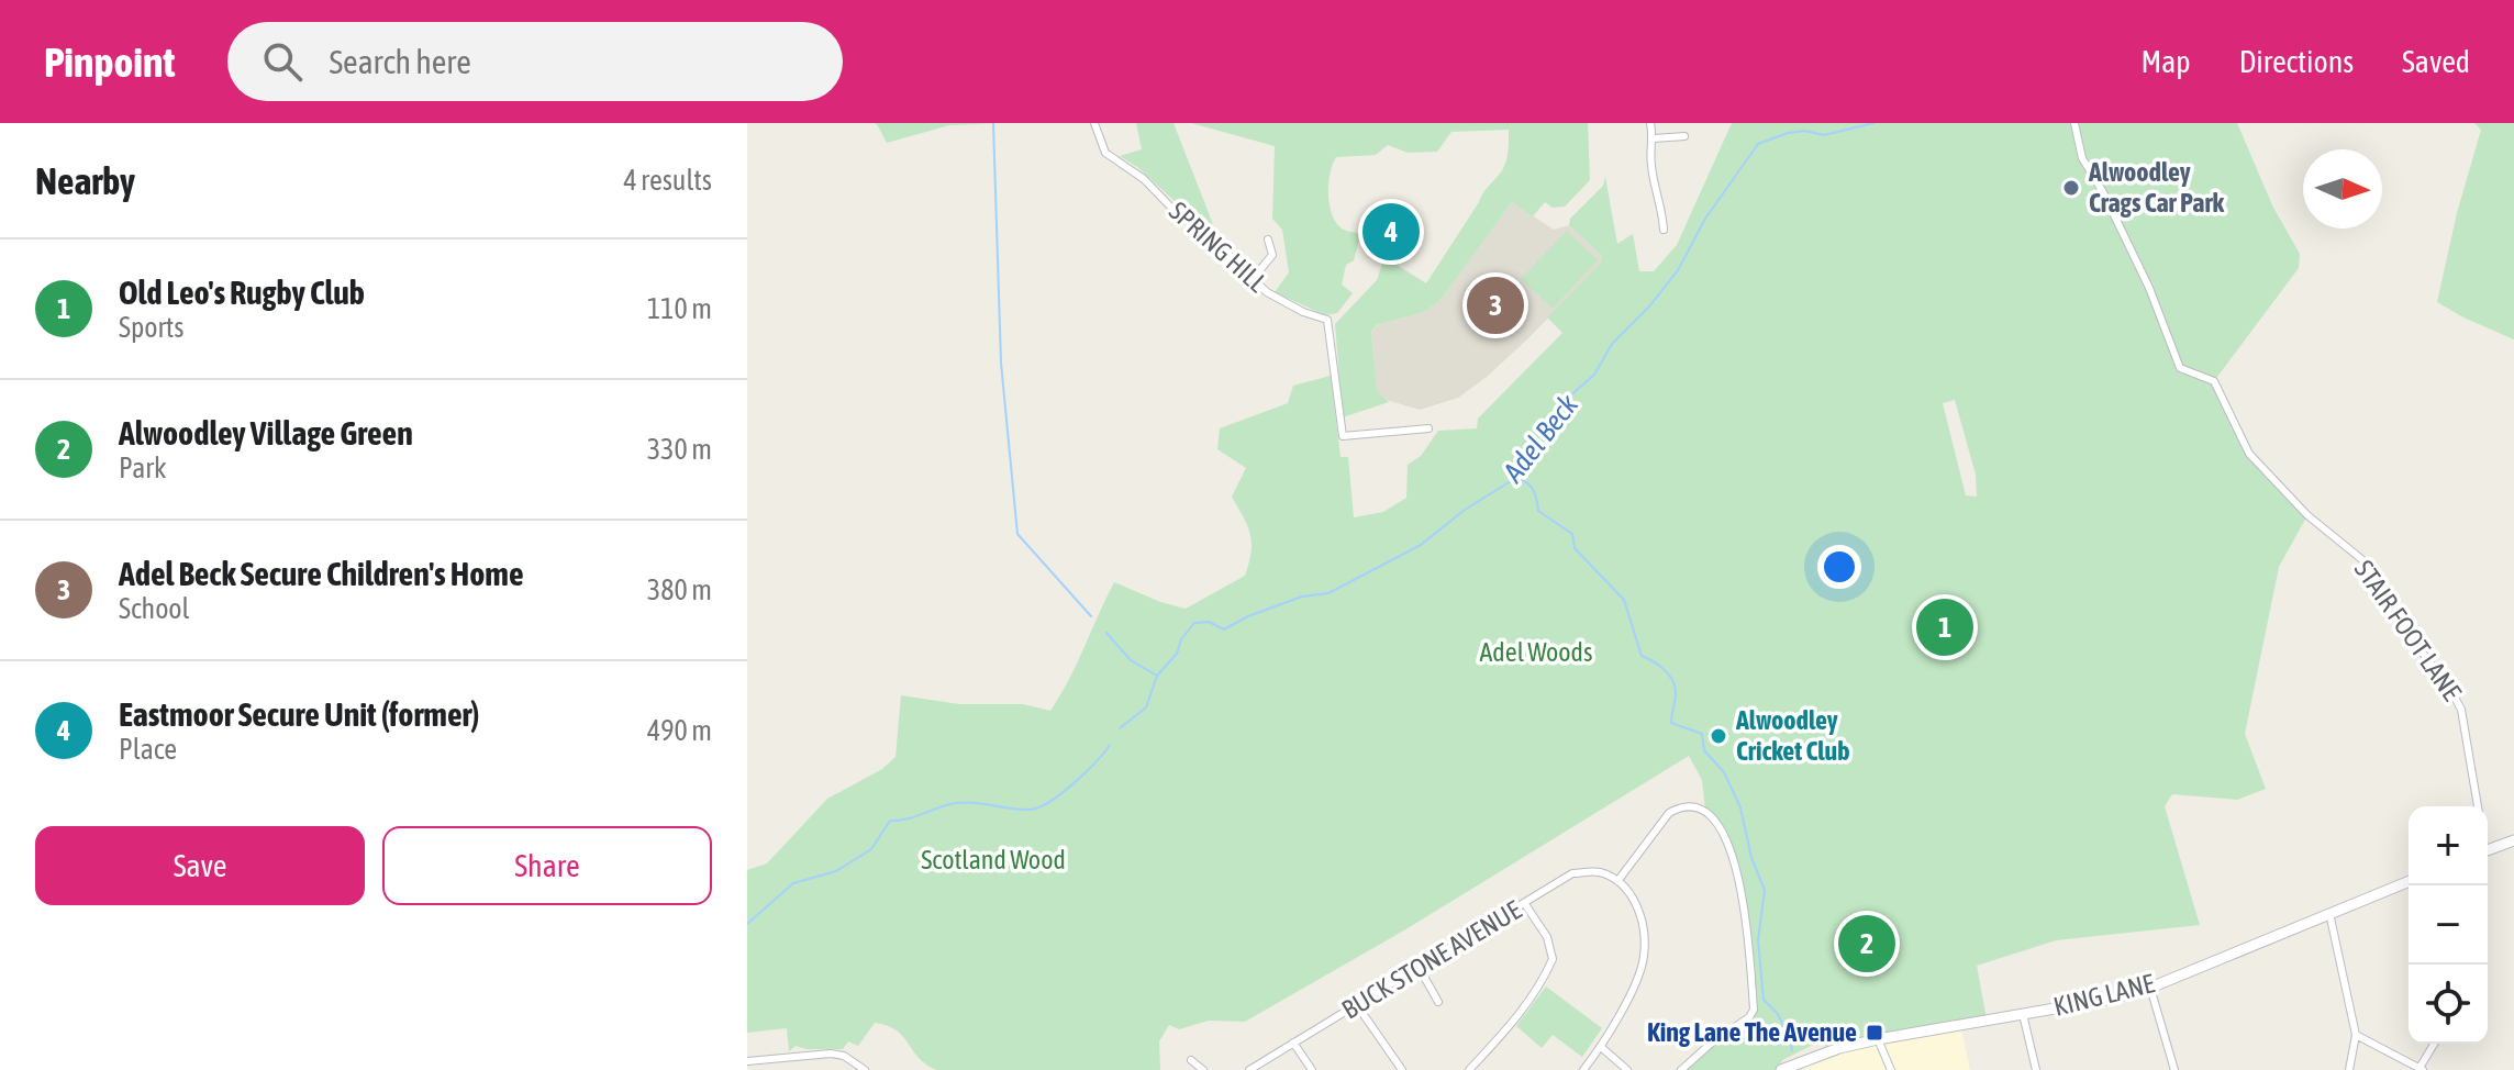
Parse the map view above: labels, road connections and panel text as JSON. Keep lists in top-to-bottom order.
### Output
{
  "streets": {
    "street": [
      "SPRING HILL",
      "STAIR FOOT LANE",
      "BUCK STONE AVENUE",
      "KING LANE"
    ]
  },
  "water": ["Adel Beck"],
  "parks": ["Adel Woods", "Scotland Wood"],
  "places": {
    "other": ["Alwoodley Crags Car Park", "Alwoodley Cricket Club"],
    "transit": ["King Lane The Avenue"]
  },
  "north": "right",
  "page": {
    "header": "Pinpoint",
    "search": "Search here",
    "nav": ["Map", "Directions", "Saved"],
    "heading": ["Nearby", "4 results"],
    "pins": [
      "4",
      "3",
      "1",
      "2"
    ],
    "list": [
      {
        "mark": "1",
        "name": "Old Leo's Rugby Club",
        "note": "Sports",
        "value": "110 m"
      },
      {
        "mark": "2",
        "name": "Alwoodley Village Green",
        "note": "Park",
        "value": "330 m"
      },
      {
        "mark": "3",
        "name": "Adel Beck Secure Children's Home",
        "note": "School",
        "value": "380 m"
      },
      {
        "mark": "4",
        "name": "Eastmoor Secure Unit (former)",
        "note": "Place",
        "value": "490 m"
      }
    ],
    "buttons": ["Save", "Share"],
    "map_buttons": ["+", "−"]
  }
}
